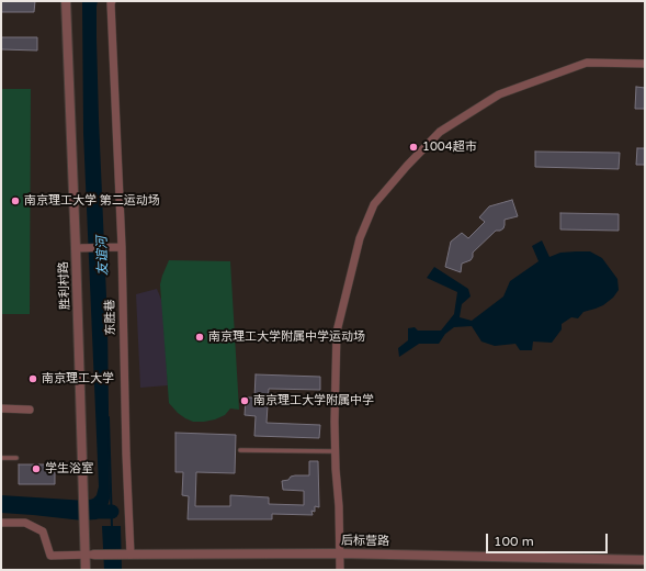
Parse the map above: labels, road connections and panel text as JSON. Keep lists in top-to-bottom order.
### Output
{
  "streets": {
    "street": ["胜利村路", "东胜巷", "后标营路"]
  },
  "crossings": [
    ["胜利村路", "后标营路"],
    ["东胜巷", "后标营路"]
  ],
  "water": ["友谊河"],
  "places": [
    "1004超市",
    "南京理工大学 第二运动场",
    "南京理工大学附属中学运动场",
    "南京理工大学",
    "南京理工大学附属中学",
    "学生浴室"
  ],
  "scale_bar": "100 m"
}
